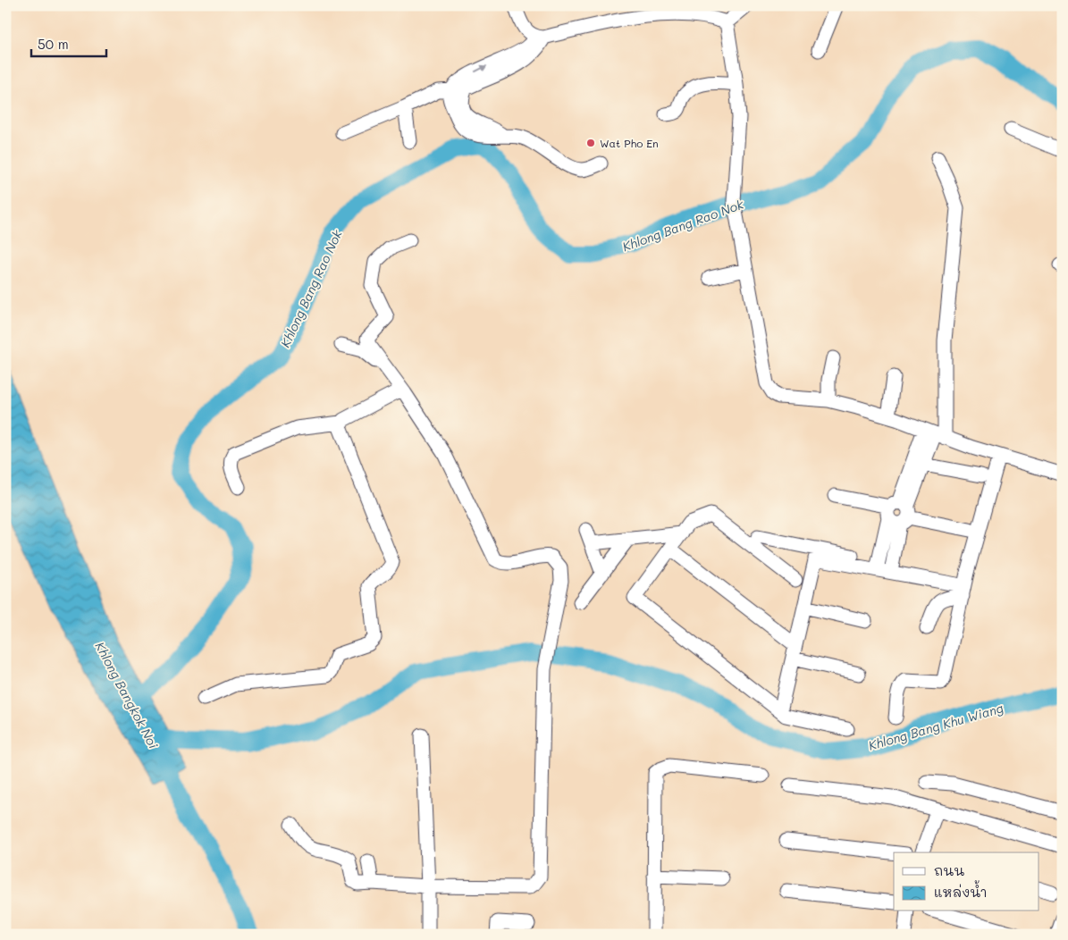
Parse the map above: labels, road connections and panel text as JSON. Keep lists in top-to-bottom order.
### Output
{
  "water": ["Khlong Bang Rao Nok", "Khlong Bangkok Noi", "Khlong Bang Khu Wiang"],
  "places": ["Wat Pho En"],
  "legend": ["ถนน", "แหล่งน้ำ"],
  "scale_bar": "50 m"
}
